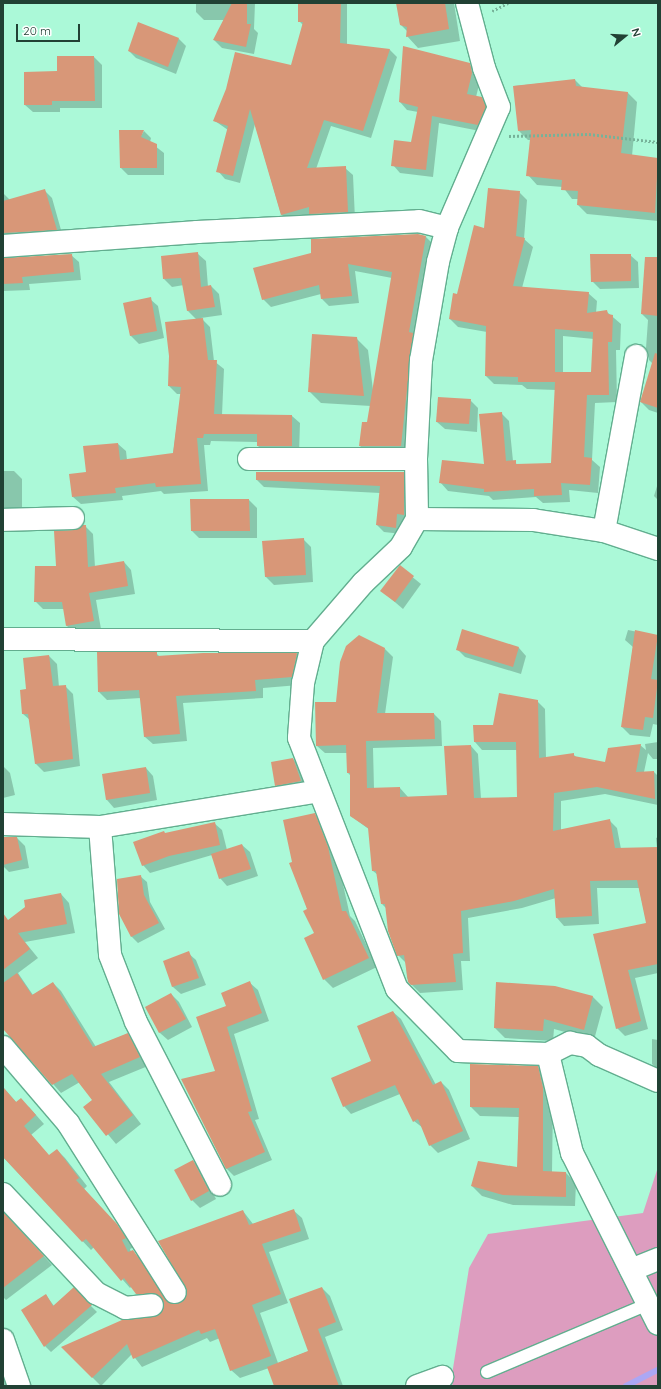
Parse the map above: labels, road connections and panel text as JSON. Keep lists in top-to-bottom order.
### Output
{
  "scale_bar": "20 m",
  "north": "right"
}
